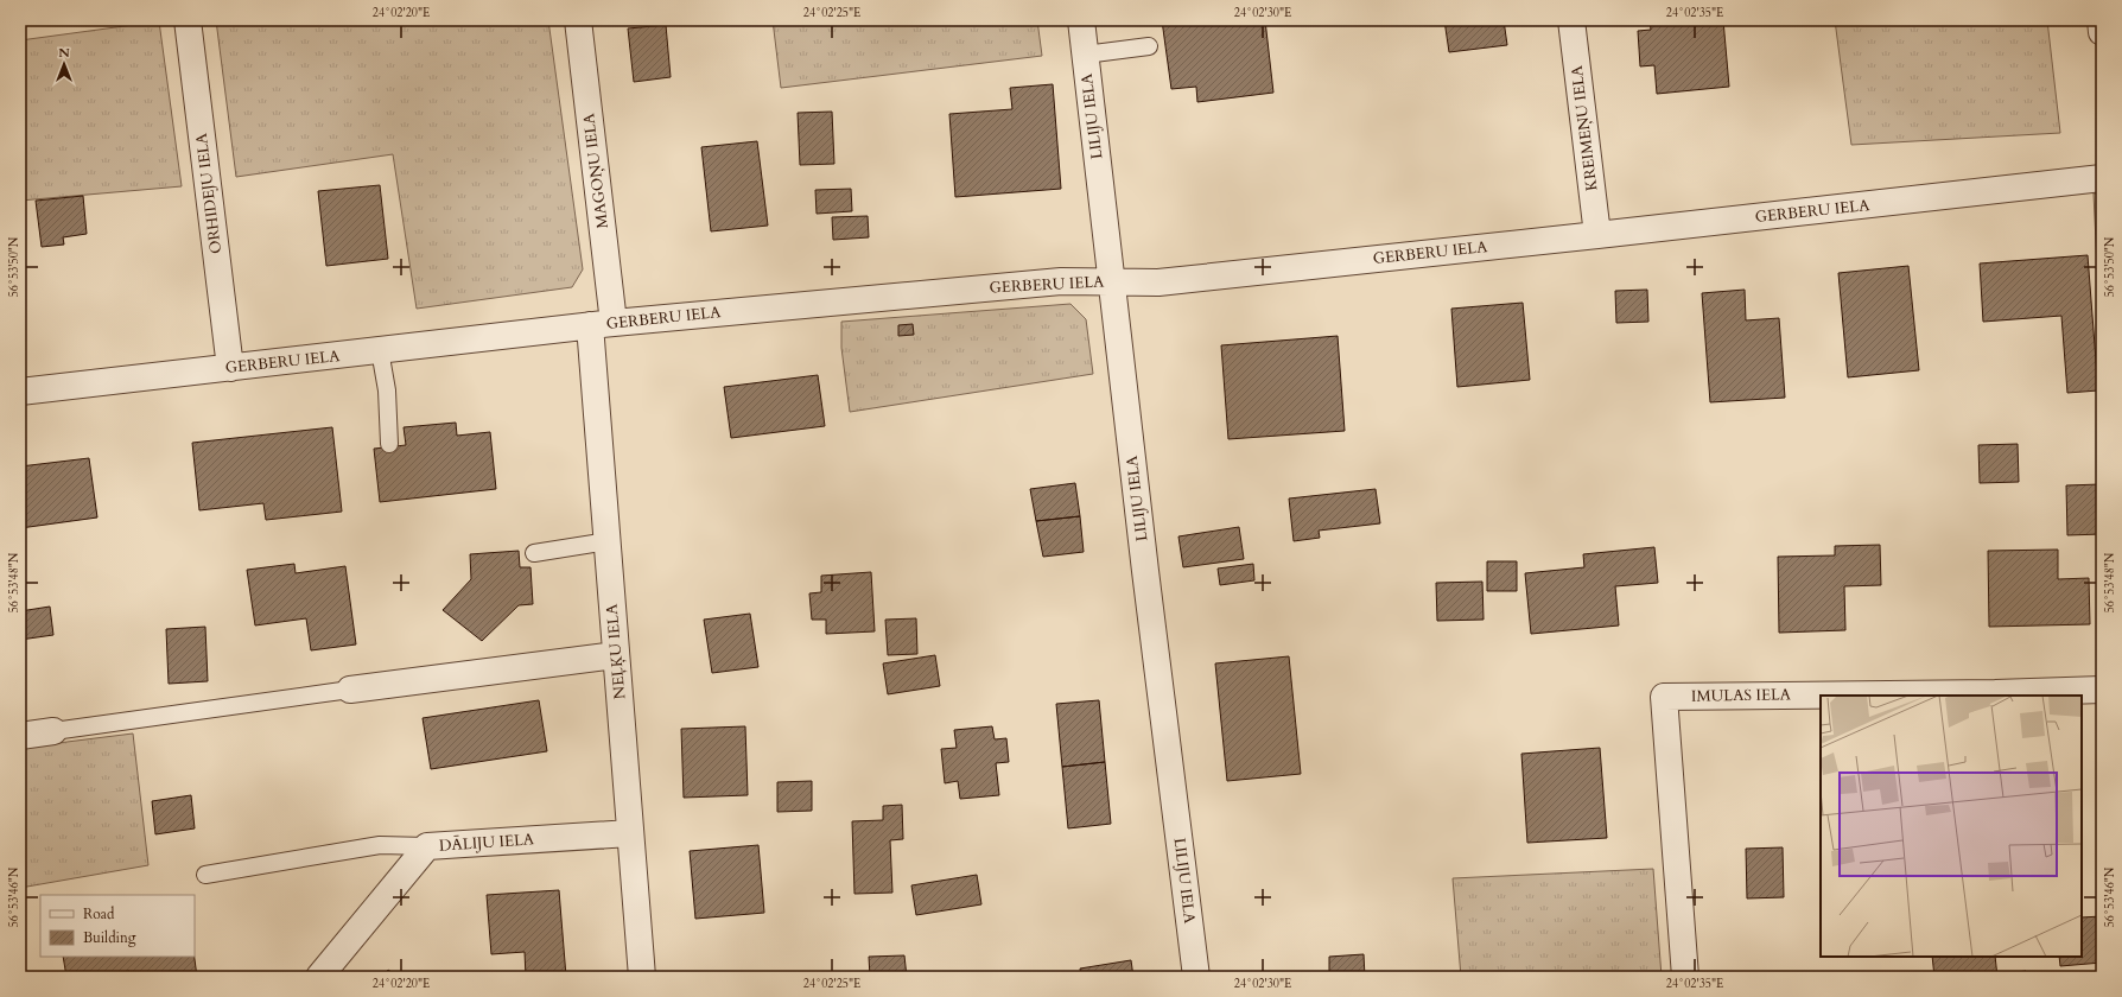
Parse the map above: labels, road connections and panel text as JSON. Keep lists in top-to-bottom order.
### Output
{
  "streets": {
    "street": [
      "LILIJU IELA",
      "KREIMEŅU IELA",
      "MAGOŅU IELA",
      "ORHIDEJU IELA",
      "GERBERU IELA",
      "NEĻĶU IELA",
      "IMULAS IELA",
      "DĀLIJU IELA"
    ]
  },
  "crossings": [
    ["LILIJU IELA", "GERBERU IELA"],
    ["KREIMEŅU IELA", "GERBERU IELA"],
    ["MAGOŅU IELA", "GERBERU IELA"],
    ["MAGOŅU IELA", "NEĻĶU IELA"],
    ["ORHIDEJU IELA", "GERBERU IELA"],
    ["GERBERU IELA", "NEĻĶU IELA"],
    ["NEĻĶU IELA", "DĀLIJU IELA"]
  ],
  "legend": ["Road", "Building"],
  "north": "top",
  "coordinates": [
    "24°02'20\"E",
    "24°02'25\"E",
    "24°02'30\"E",
    "24°02'35\"E",
    "56°53'50\"N",
    "56°53'48\"N",
    "56°53'46\"N"
  ]
}
